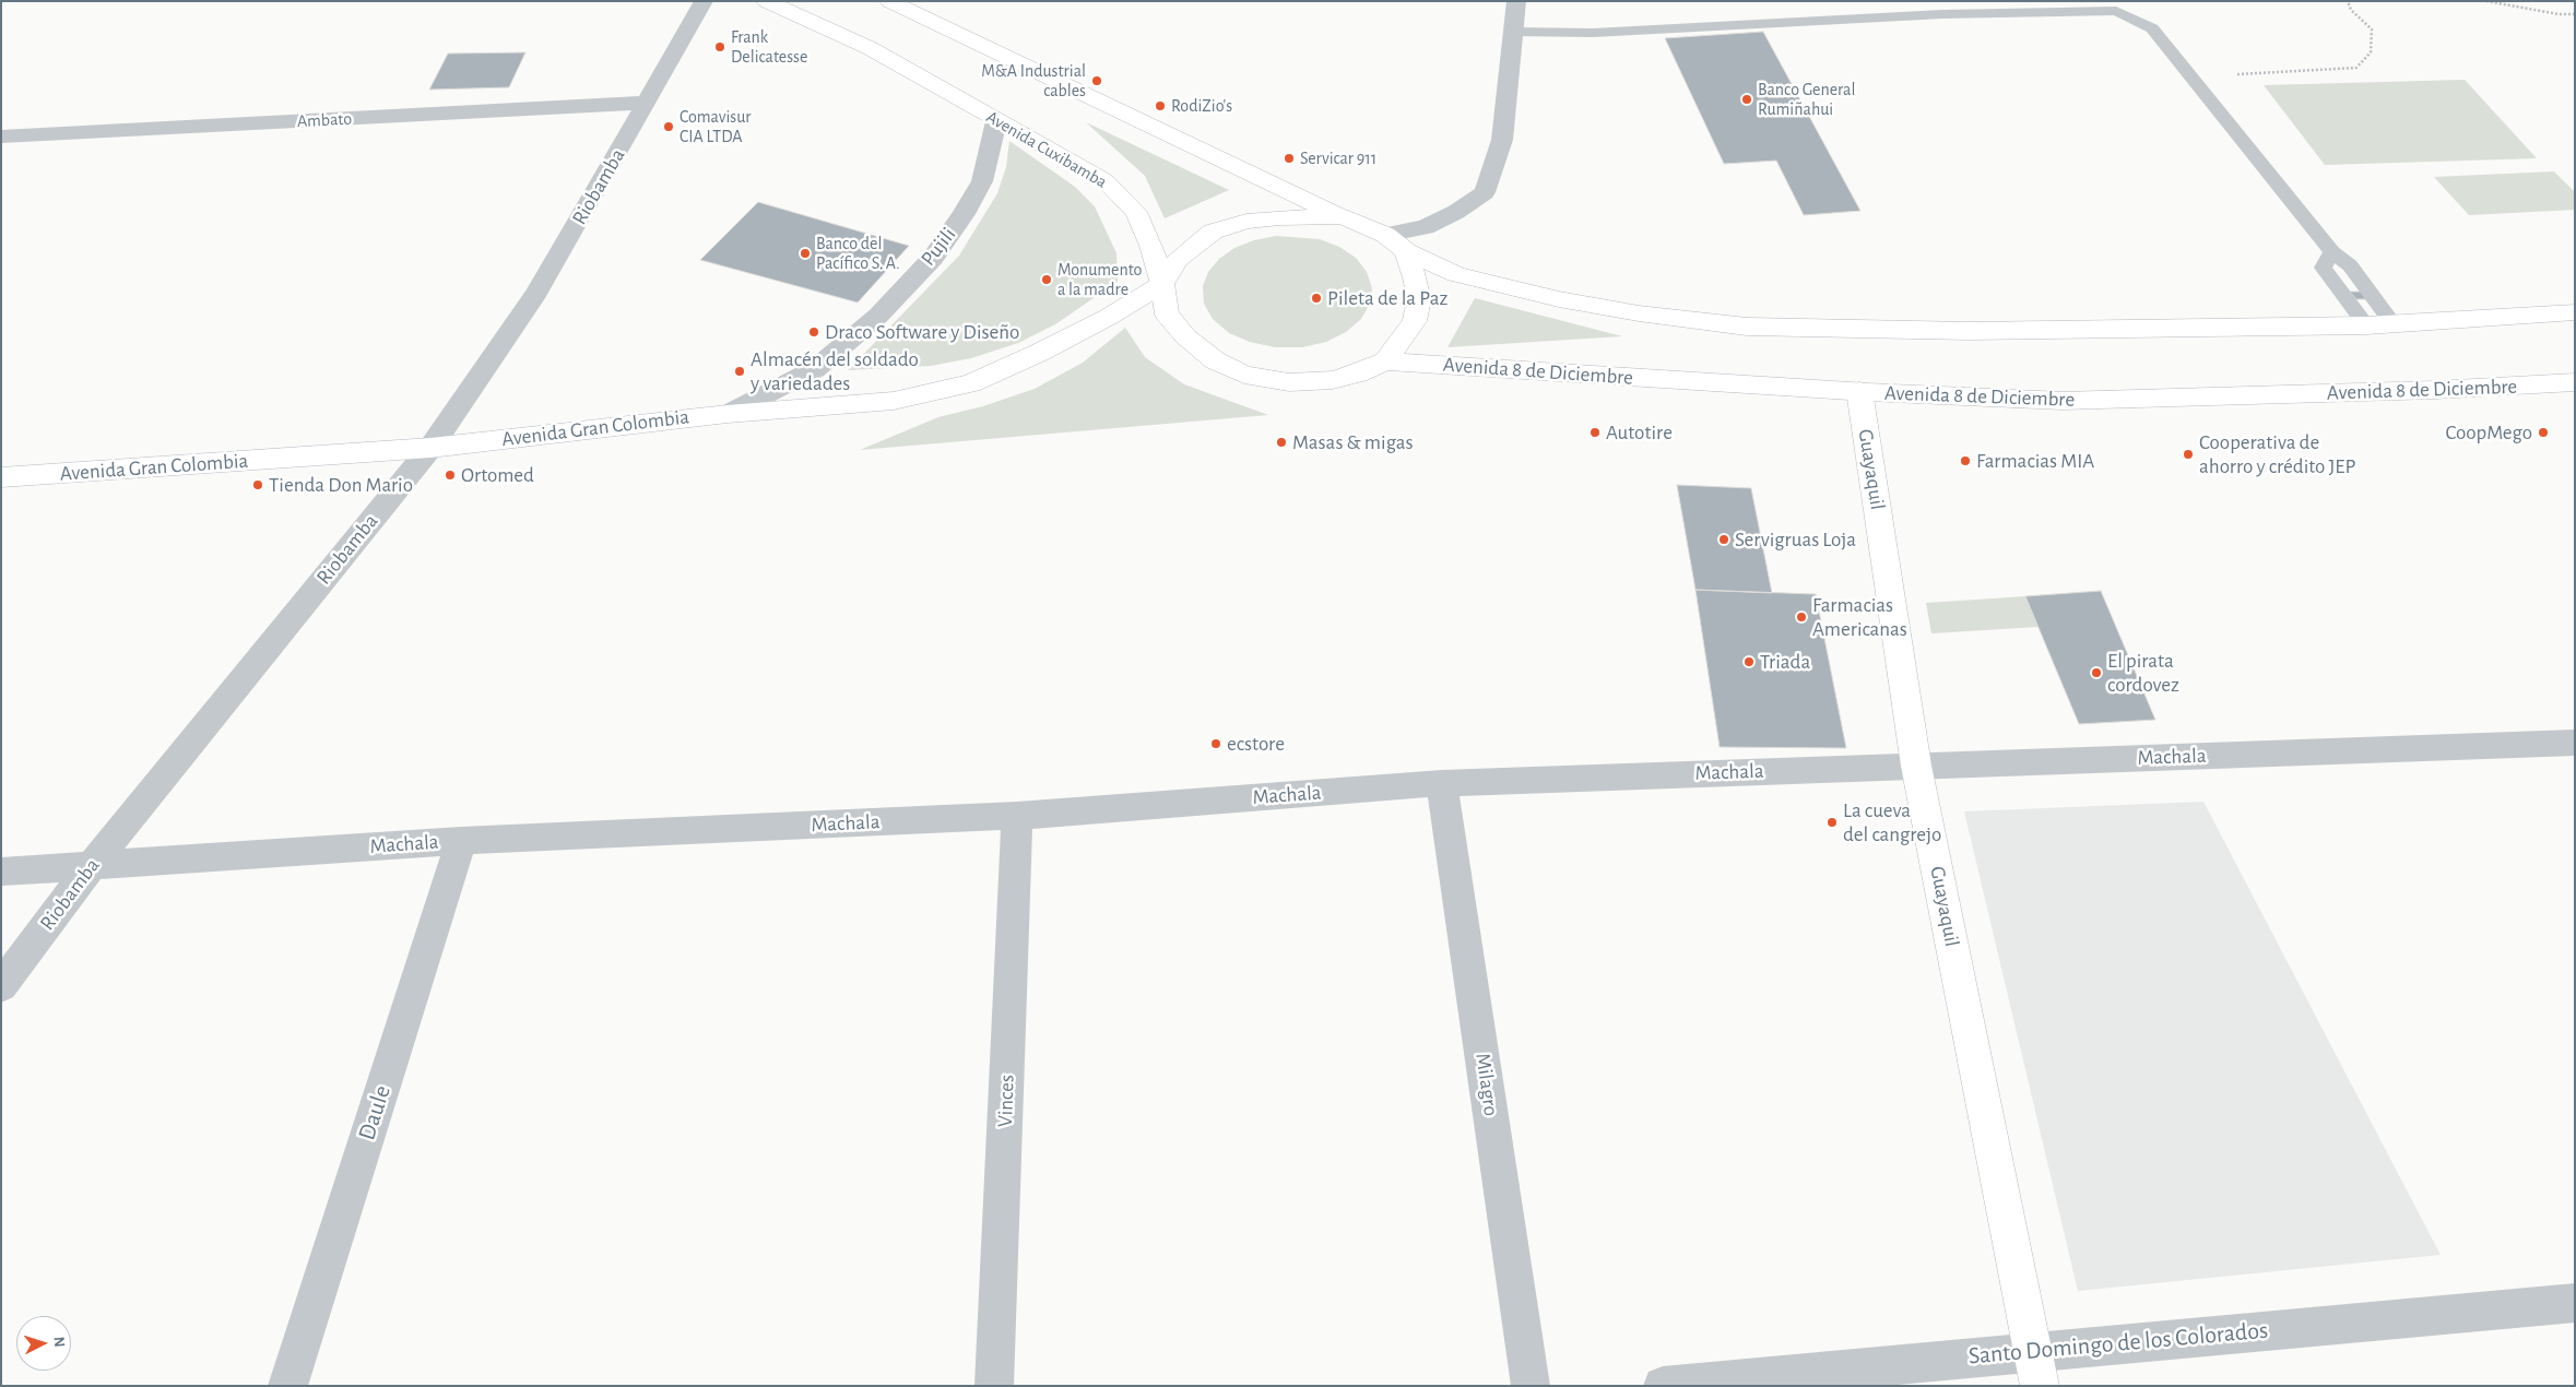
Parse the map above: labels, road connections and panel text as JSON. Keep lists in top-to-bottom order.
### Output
{
  "streets": {
    "main road": [
      "Avenida Cuxibamba",
      "Avenida 8 de Diciembre",
      "Avenida Gran Colombia",
      "Guayaquil"
    ],
    "street": [
      "Ambato",
      "Riobamba",
      "Pujili",
      "Machala",
      "Milagro",
      "Vinces",
      "Daule",
      "Santo Domingo de los Colorados"
    ]
  },
  "crossings": [
    ["Ambato", "Riobamba"],
    ["Avenida Cuxibamba", "Pujili"],
    ["Avenida Cuxibamba", "Avenida 8 de Diciembre"],
    ["Avenida Cuxibamba", "Avenida Gran Colombia"],
    ["Riobamba", "Avenida Gran Colombia"],
    ["Riobamba", "Machala"],
    ["Pujili", "Avenida Gran Colombia"],
    ["Avenida 8 de Diciembre", "Guayaquil"],
    ["Guayaquil", "Machala"],
    ["Guayaquil", "Santo Domingo de los Colorados"],
    ["Machala", "Milagro"],
    ["Machala", "Vinces"],
    ["Machala", "Daule"]
  ],
  "places": [
    "Frank Delicatesse",
    "M&A Industrial cables",
    "Banco General Rumiñahui",
    "RodiZio's",
    "Comavisur CIA LTDA",
    "Servicar 911",
    "Banco del Pacífico S. A.",
    "Monumento a la madre",
    "Pileta de la Paz",
    "Draco Software y Diseño",
    "Almacén del soldado y variedades",
    "Autotire",
    "CoopMego",
    "Masas & migas",
    "Cooperativa de ahorro y crédito JEP",
    "Farmacias MIA",
    "Ortomed",
    "Tienda Don Mario",
    "Servigruas Loja",
    "Farmacias Americanas",
    "Triada",
    "El pirata cordovez",
    "ecstore",
    "La cueva del cangrejo"
  ],
  "north": "right"
}
